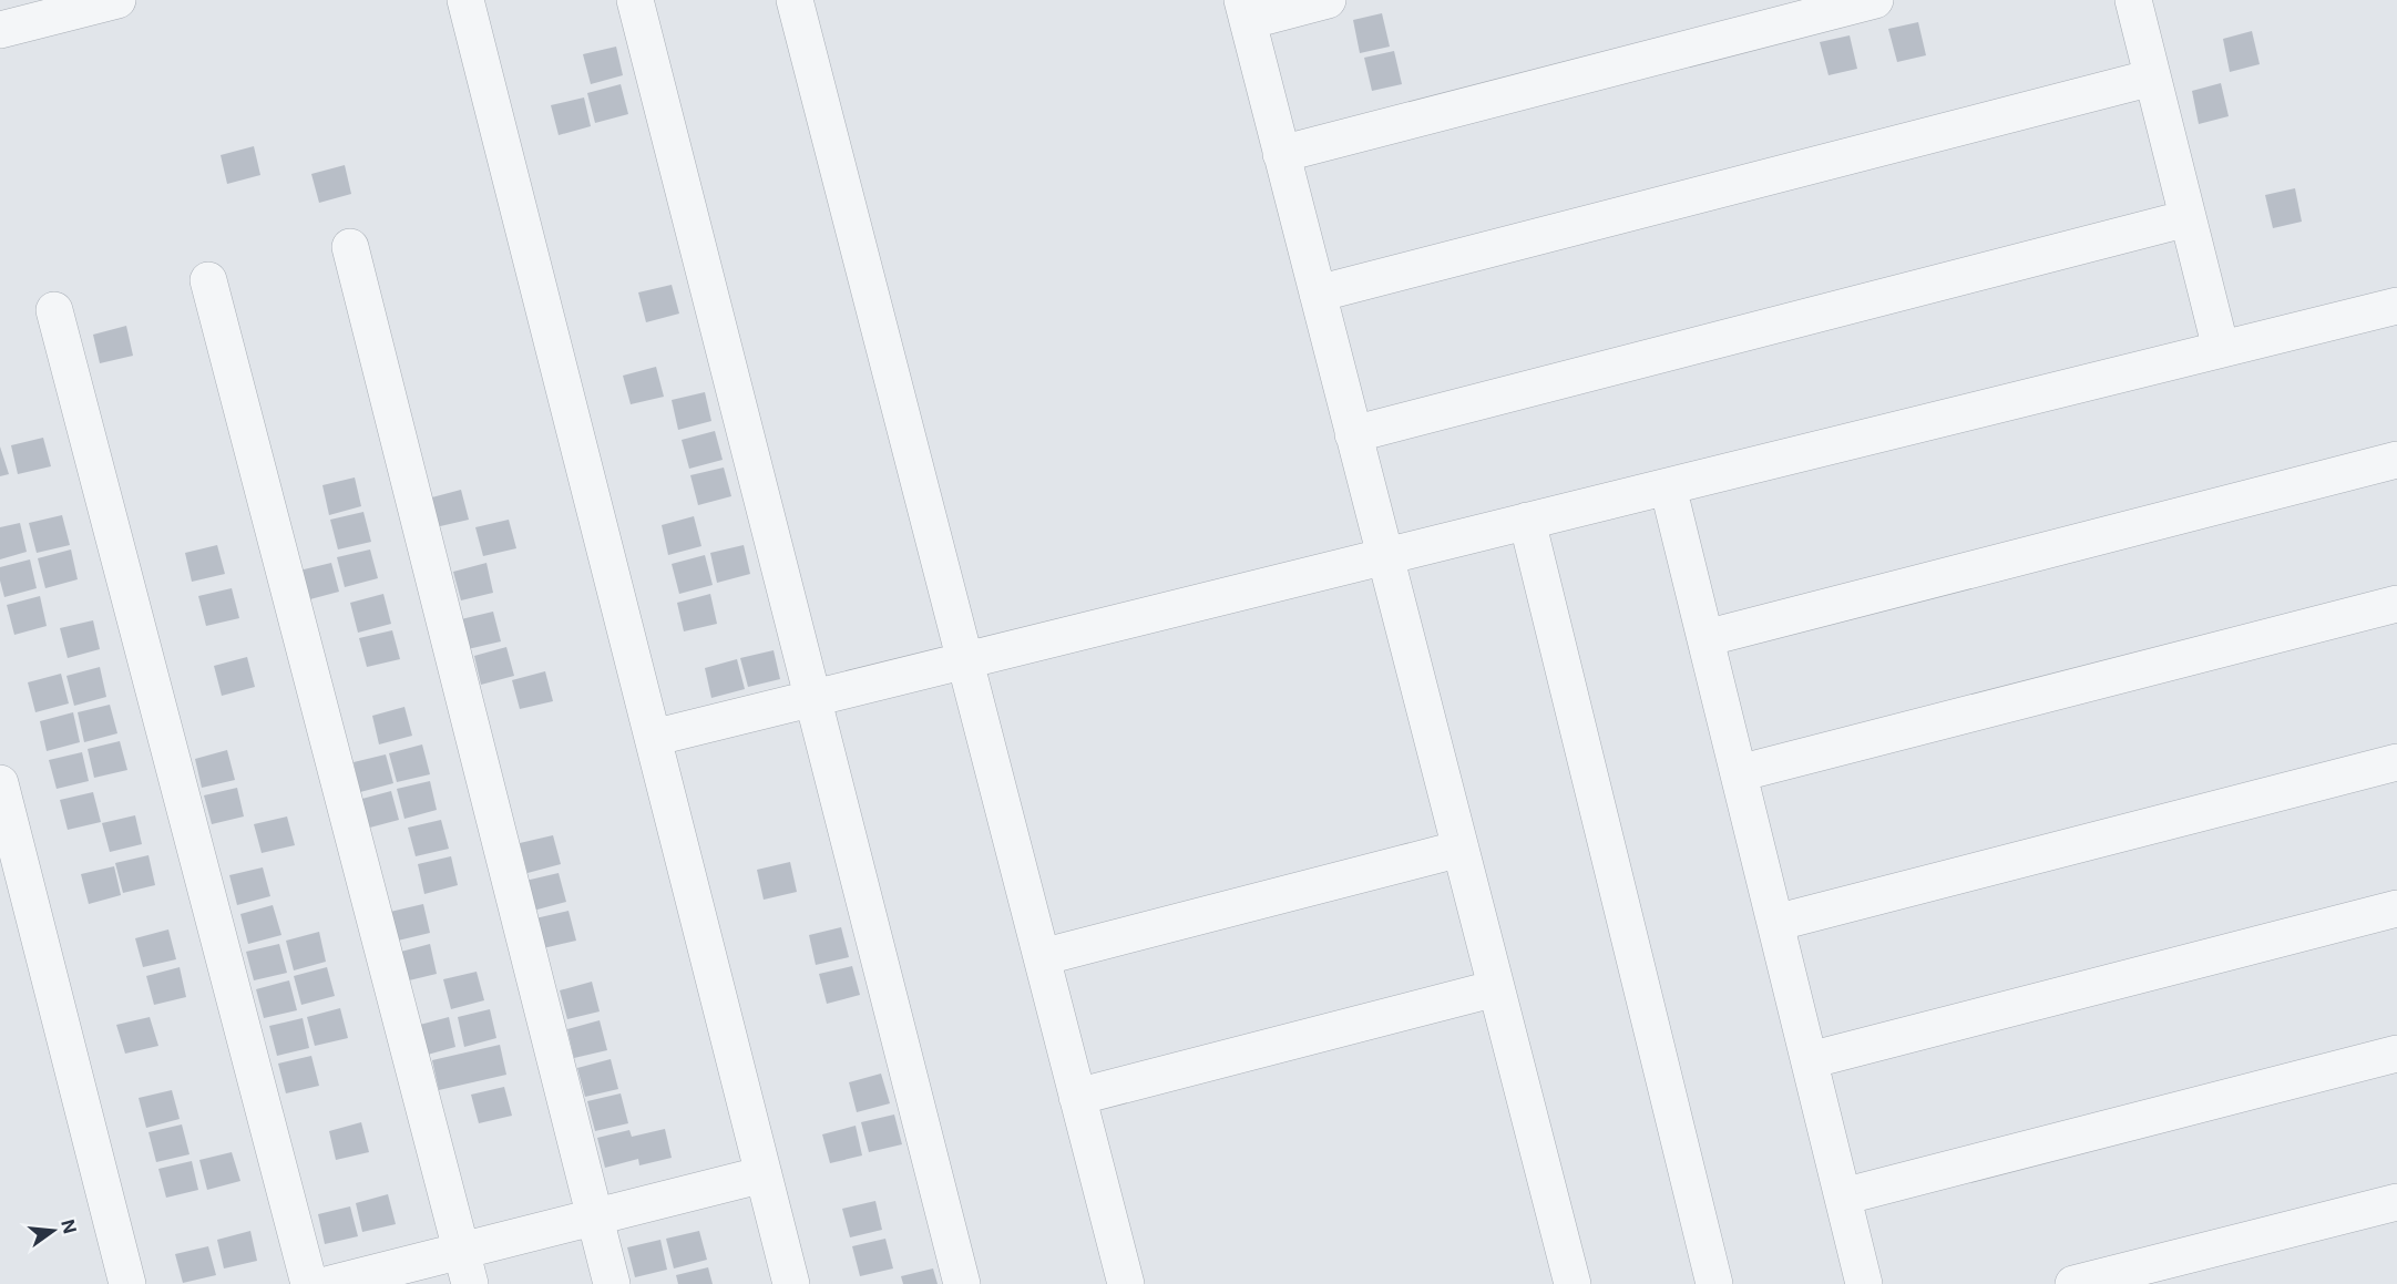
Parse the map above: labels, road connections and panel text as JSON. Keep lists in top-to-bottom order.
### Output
{
  "north": "right"
}
